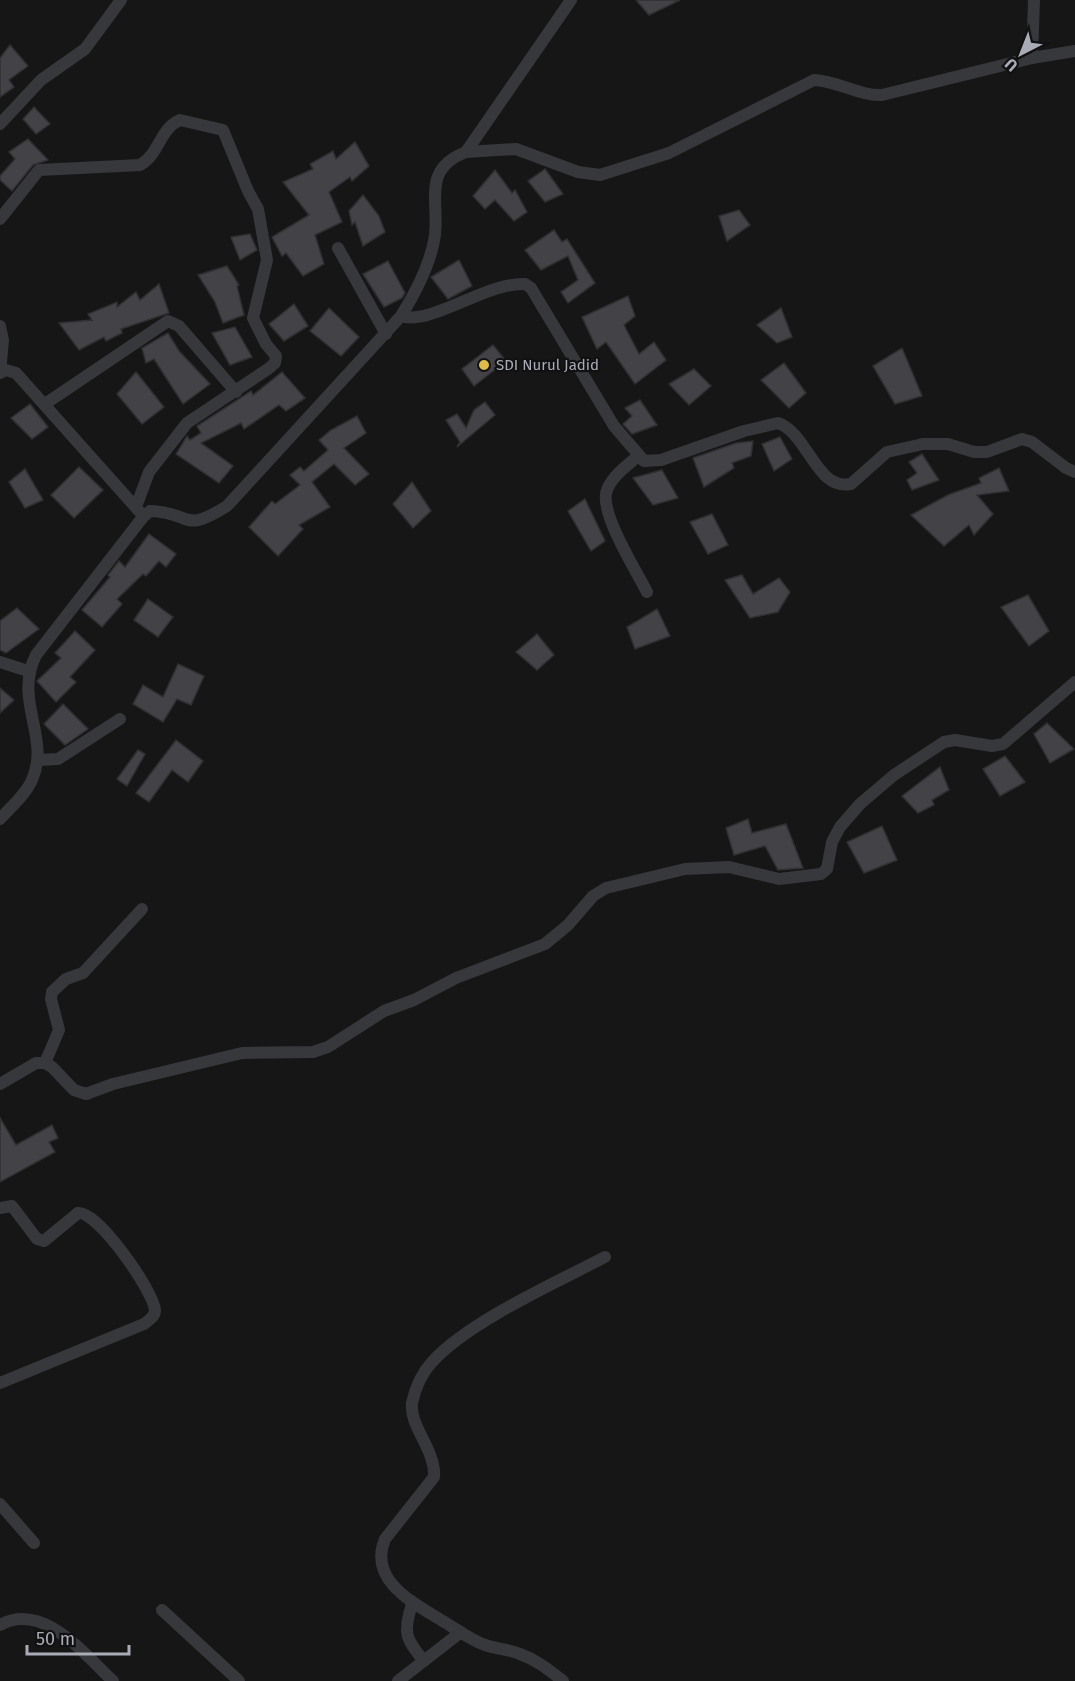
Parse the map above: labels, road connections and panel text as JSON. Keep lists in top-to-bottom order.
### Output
{
  "places": ["SDI Nurul Jadid"],
  "scale_bar": "50 m",
  "north": "bottom left"
}
